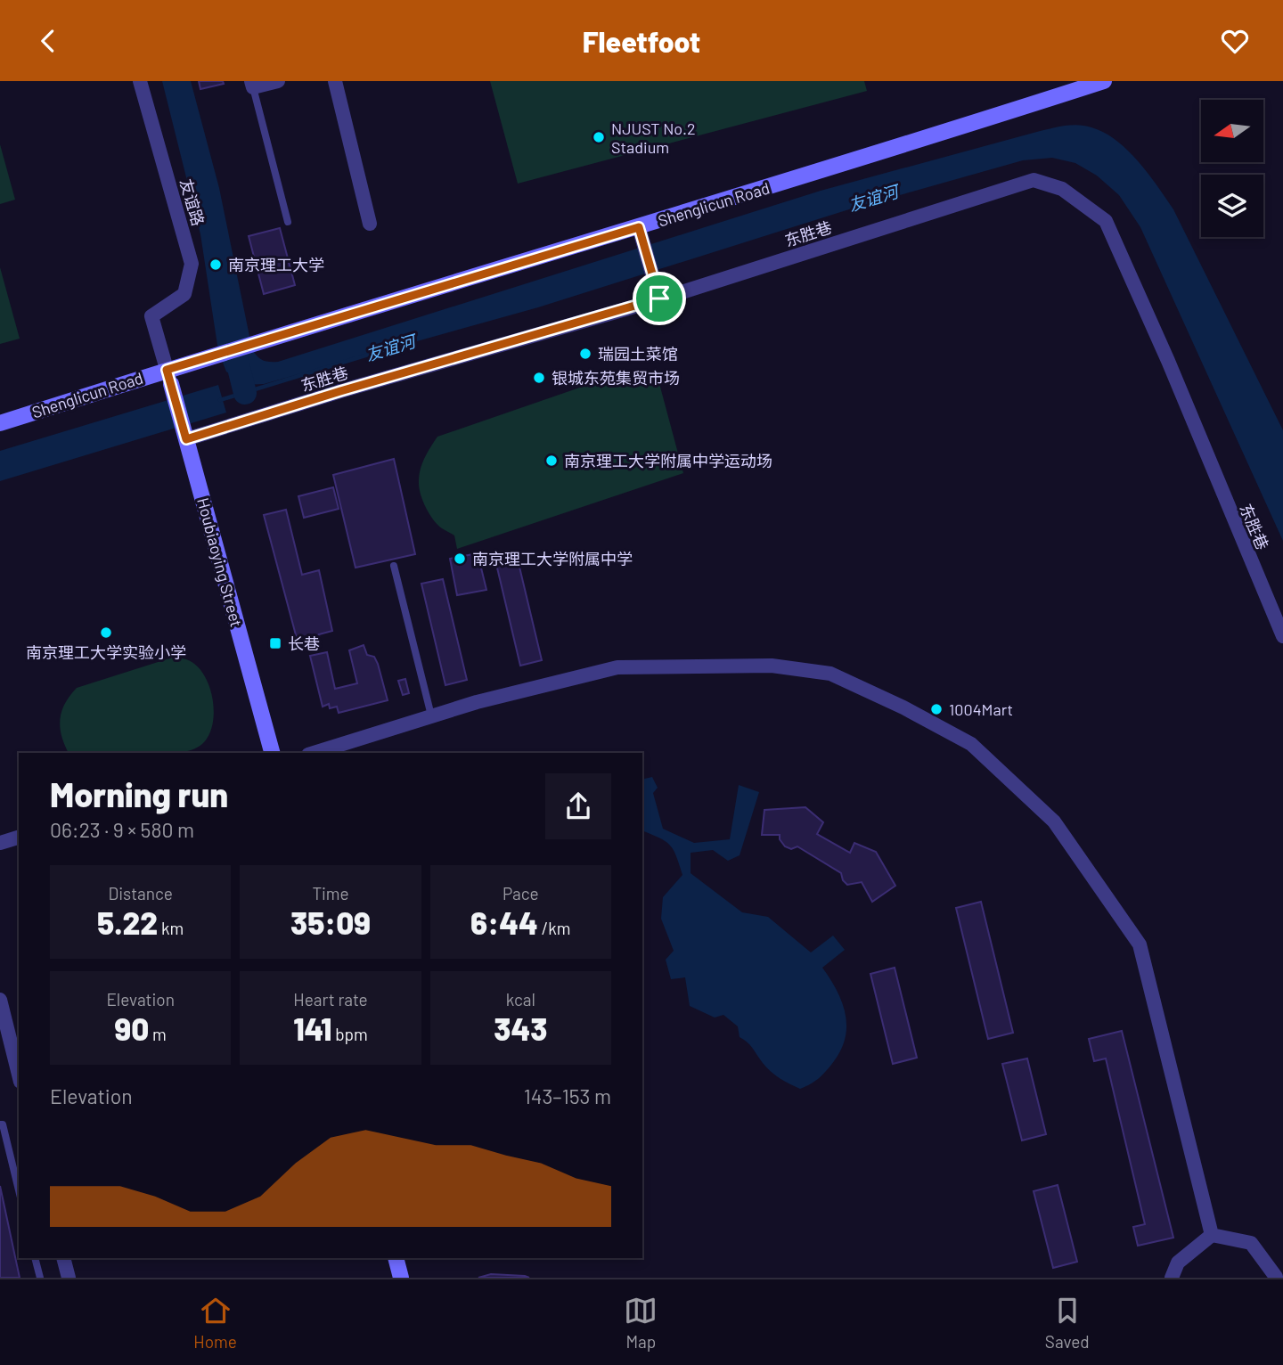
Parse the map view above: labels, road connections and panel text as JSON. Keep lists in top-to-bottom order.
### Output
{
  "streets": {
    "street": [
      "友谊路",
      "Shenglicun Road",
      "东胜巷",
      "Houbiaoying Street"
    ]
  },
  "crossings": [
    ["友谊路", "Shenglicun Road"],
    ["友谊路", "Houbiaoying Street"],
    ["Shenglicun Road", "Houbiaoying Street"],
    ["东胜巷", "Houbiaoying Street"]
  ],
  "water": ["友谊河"],
  "places": {
    "other": [
      "NJUST No.2 Stadium",
      "南京理工大学",
      "瑞园土菜馆",
      "银城东苑集贸市场",
      "南京理工大学附属中学运动场",
      "南京理工大学附属中学",
      "南京理工大学实验小学",
      "1004Mart"
    ],
    "transit": ["长巷"]
  },
  "north": "left",
  "page": {
    "header": "Fleetfoot",
    "heading": ["Morning run", "06:23 · 9 × 580 m"],
    "stats": [
      ["Distance", "5.22 km"],
      ["Time", "35:09"],
      ["Pace", "6:44 /km"],
      ["Elevation", "90 m"],
      ["Heart rate", "141 bpm"],
      ["kcal", "343"]
    ],
    "chart": ["Elevation", "143–153 m"],
    "tabs": ["Home", "Map", "Saved"]
  }
}
